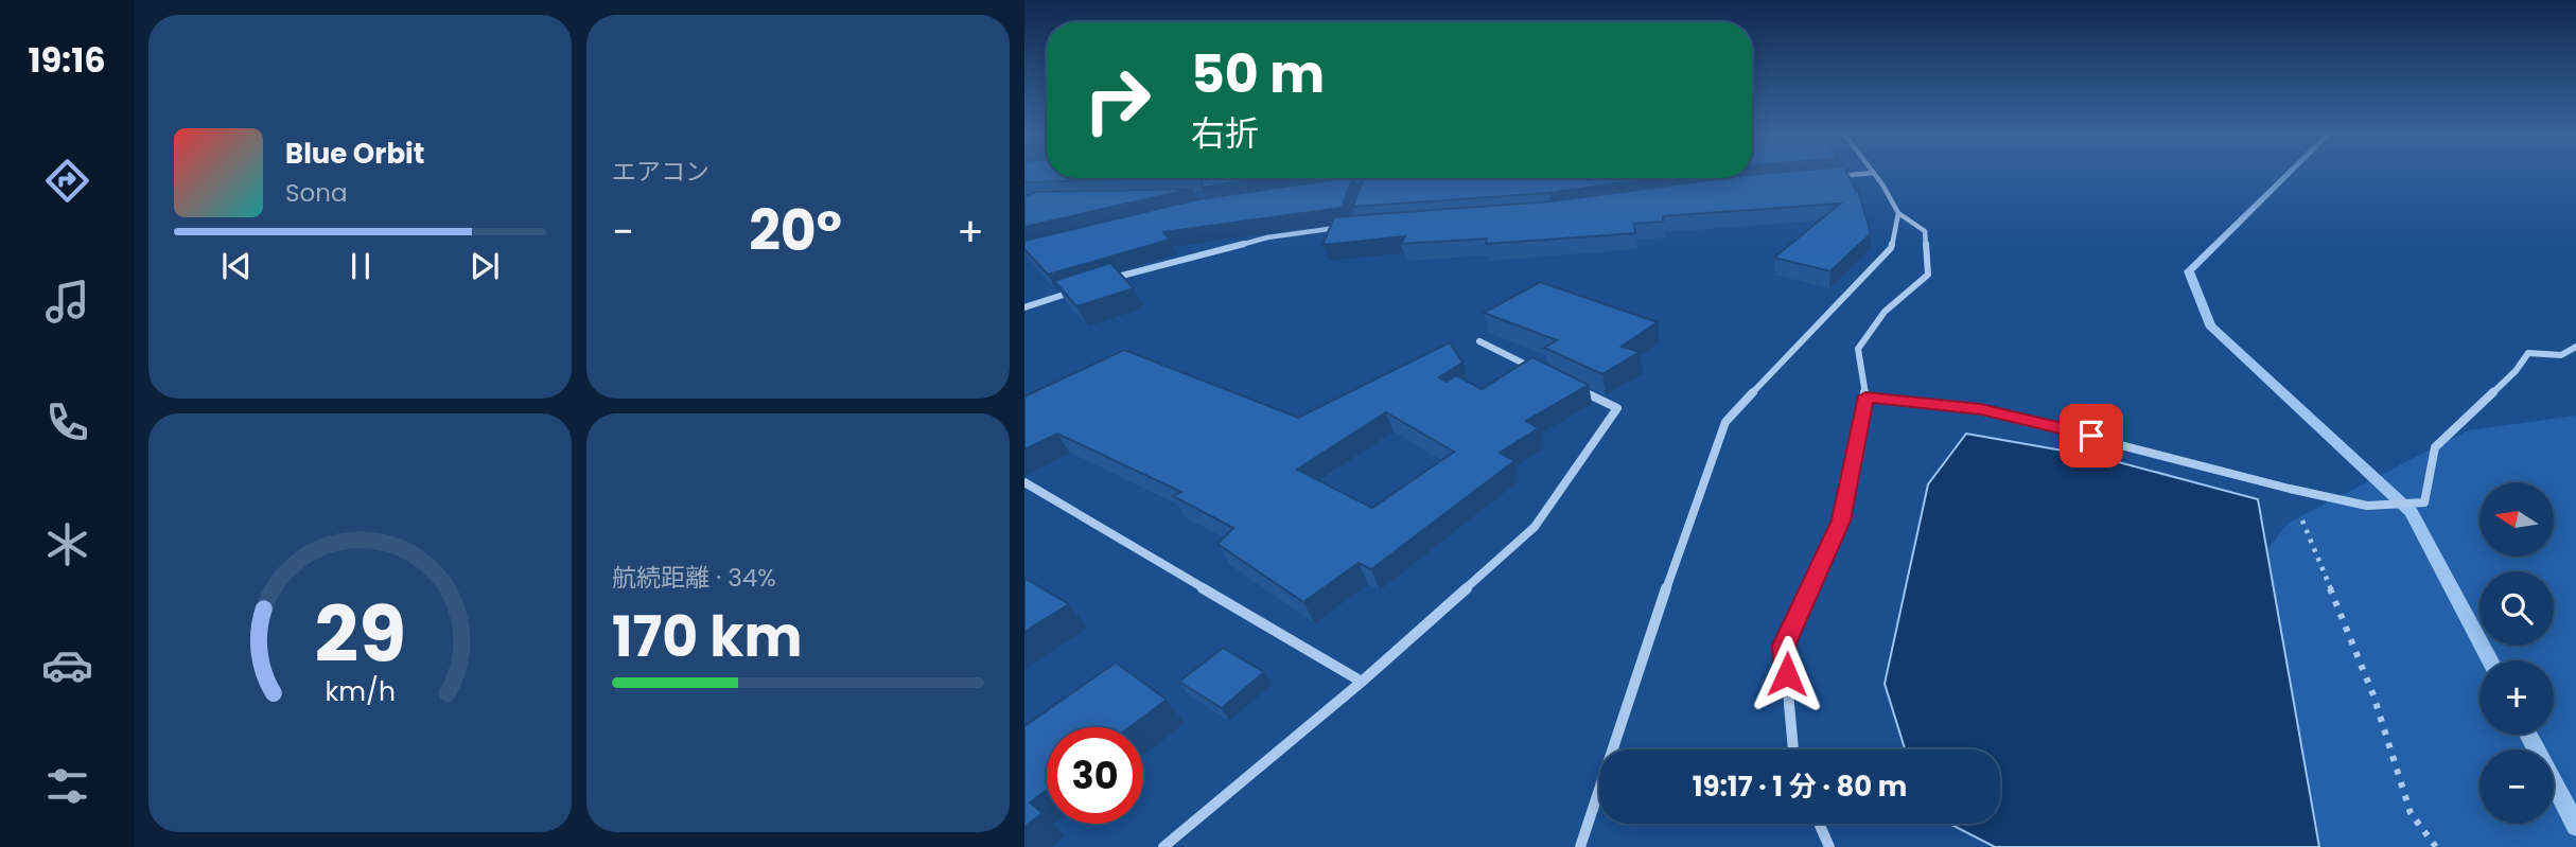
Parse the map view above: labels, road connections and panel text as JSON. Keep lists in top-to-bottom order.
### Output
{
  "north": "left",
  "page": {
    "tabs": "19:16",
    "tile": [
      "エアコン",
      ["航続距離 · 34%", "170 km"]
    ],
    "turn": ["50 m", "右折"],
    "song": ["Blue Orbit", "Sona"],
    "heat": ["−", "20°", "+"],
    "map_buttons": ["+", "−"],
    "limit": "30",
    "trip": "19:17 · 1 分 · 80 m",
    "gauge": ["29", "km/h"]
  }
}
